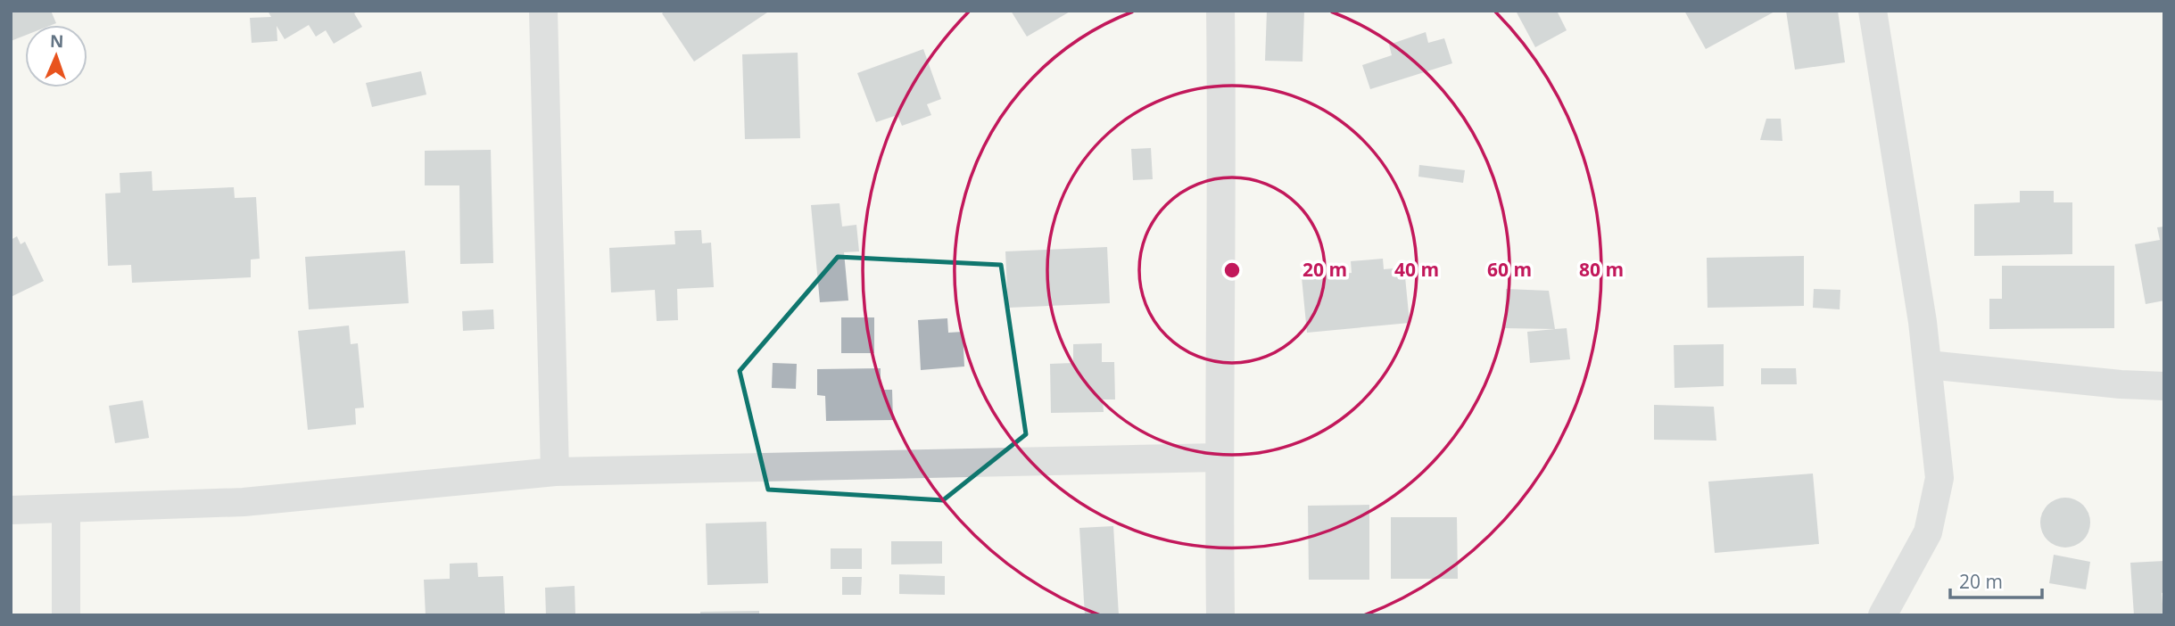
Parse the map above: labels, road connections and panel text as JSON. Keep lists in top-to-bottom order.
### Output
{
  "scale_bar": "20 m",
  "north": "top",
  "rings": [
    "20 m",
    "40 m",
    "60 m",
    "80 m"
  ]
}
